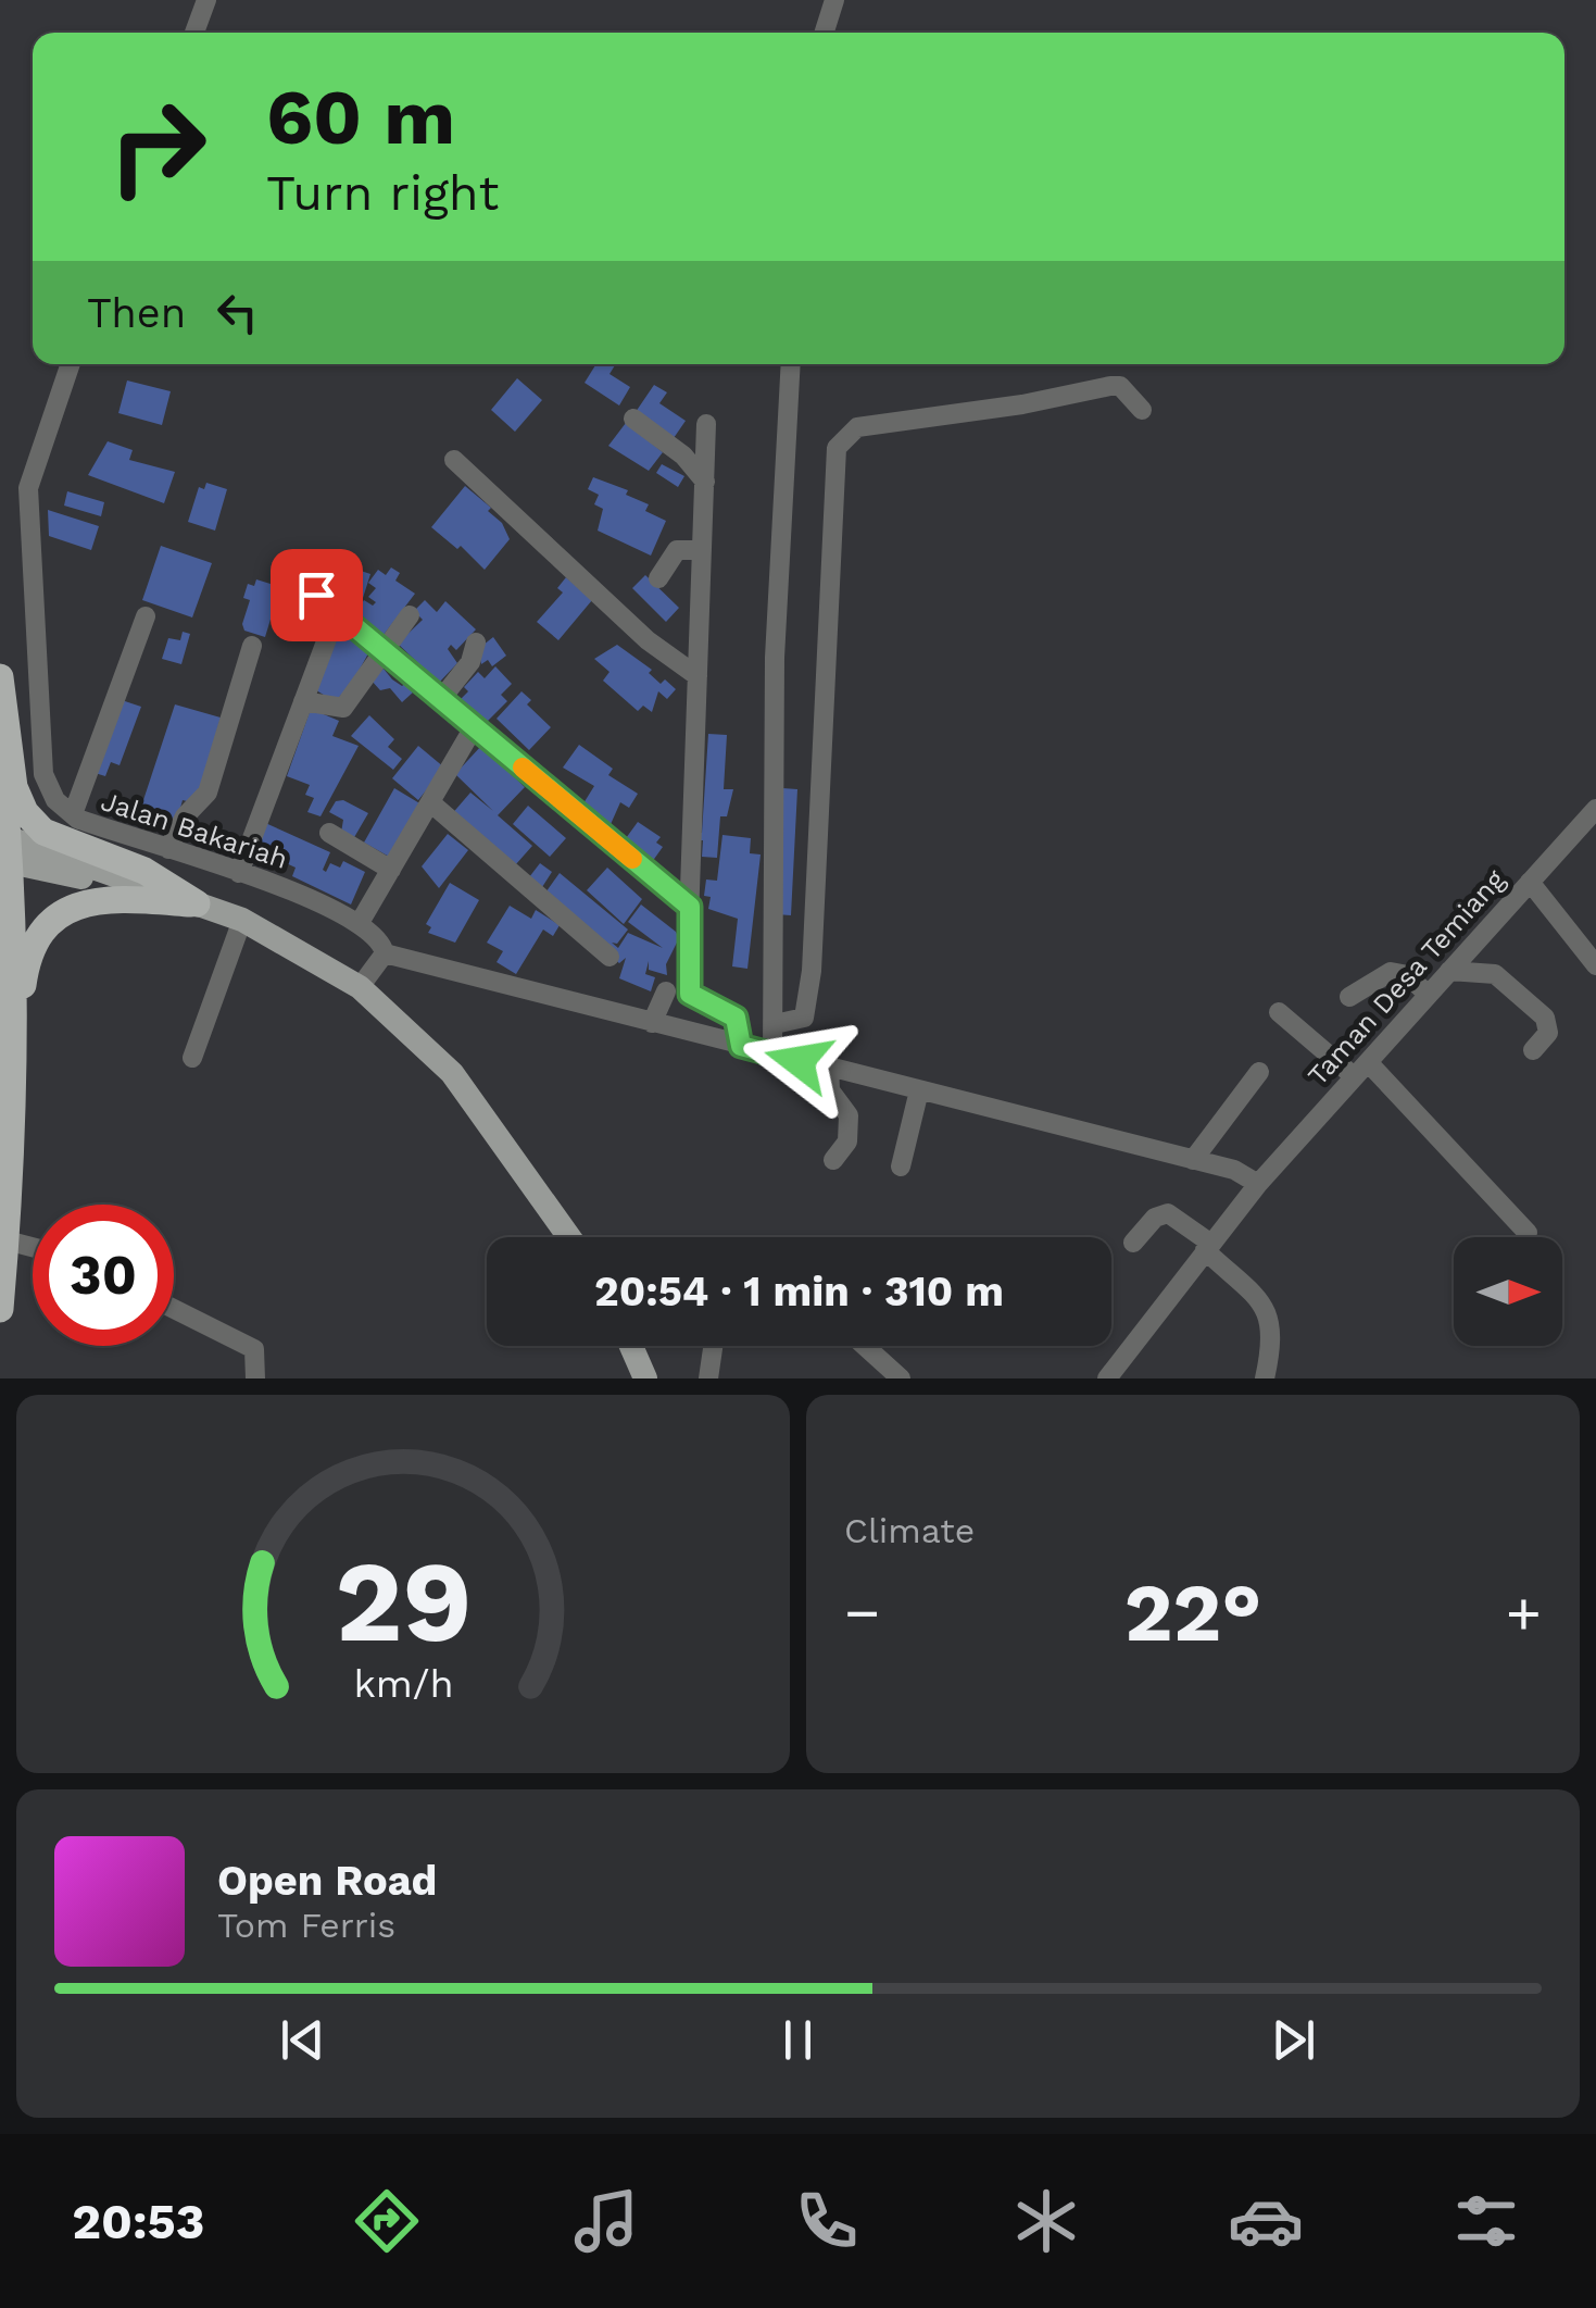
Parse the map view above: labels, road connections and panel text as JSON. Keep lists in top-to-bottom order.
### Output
{
  "streets": {
    "street": ["Jalan Bakariah", "Taman Desa Temiang"]
  },
  "north": "right",
  "page": {
    "turn": ["60 m", "Turn right"],
    "then": "Then",
    "limit": "30",
    "trip": "20:54 · 1 min · 310 m",
    "tile": "Climate",
    "heat": ["−", "22°", "+"],
    "song": ["Open Road", "Tom Ferris"],
    "tabs": "20:53",
    "gauge": ["29", "km/h"]
  }
}
